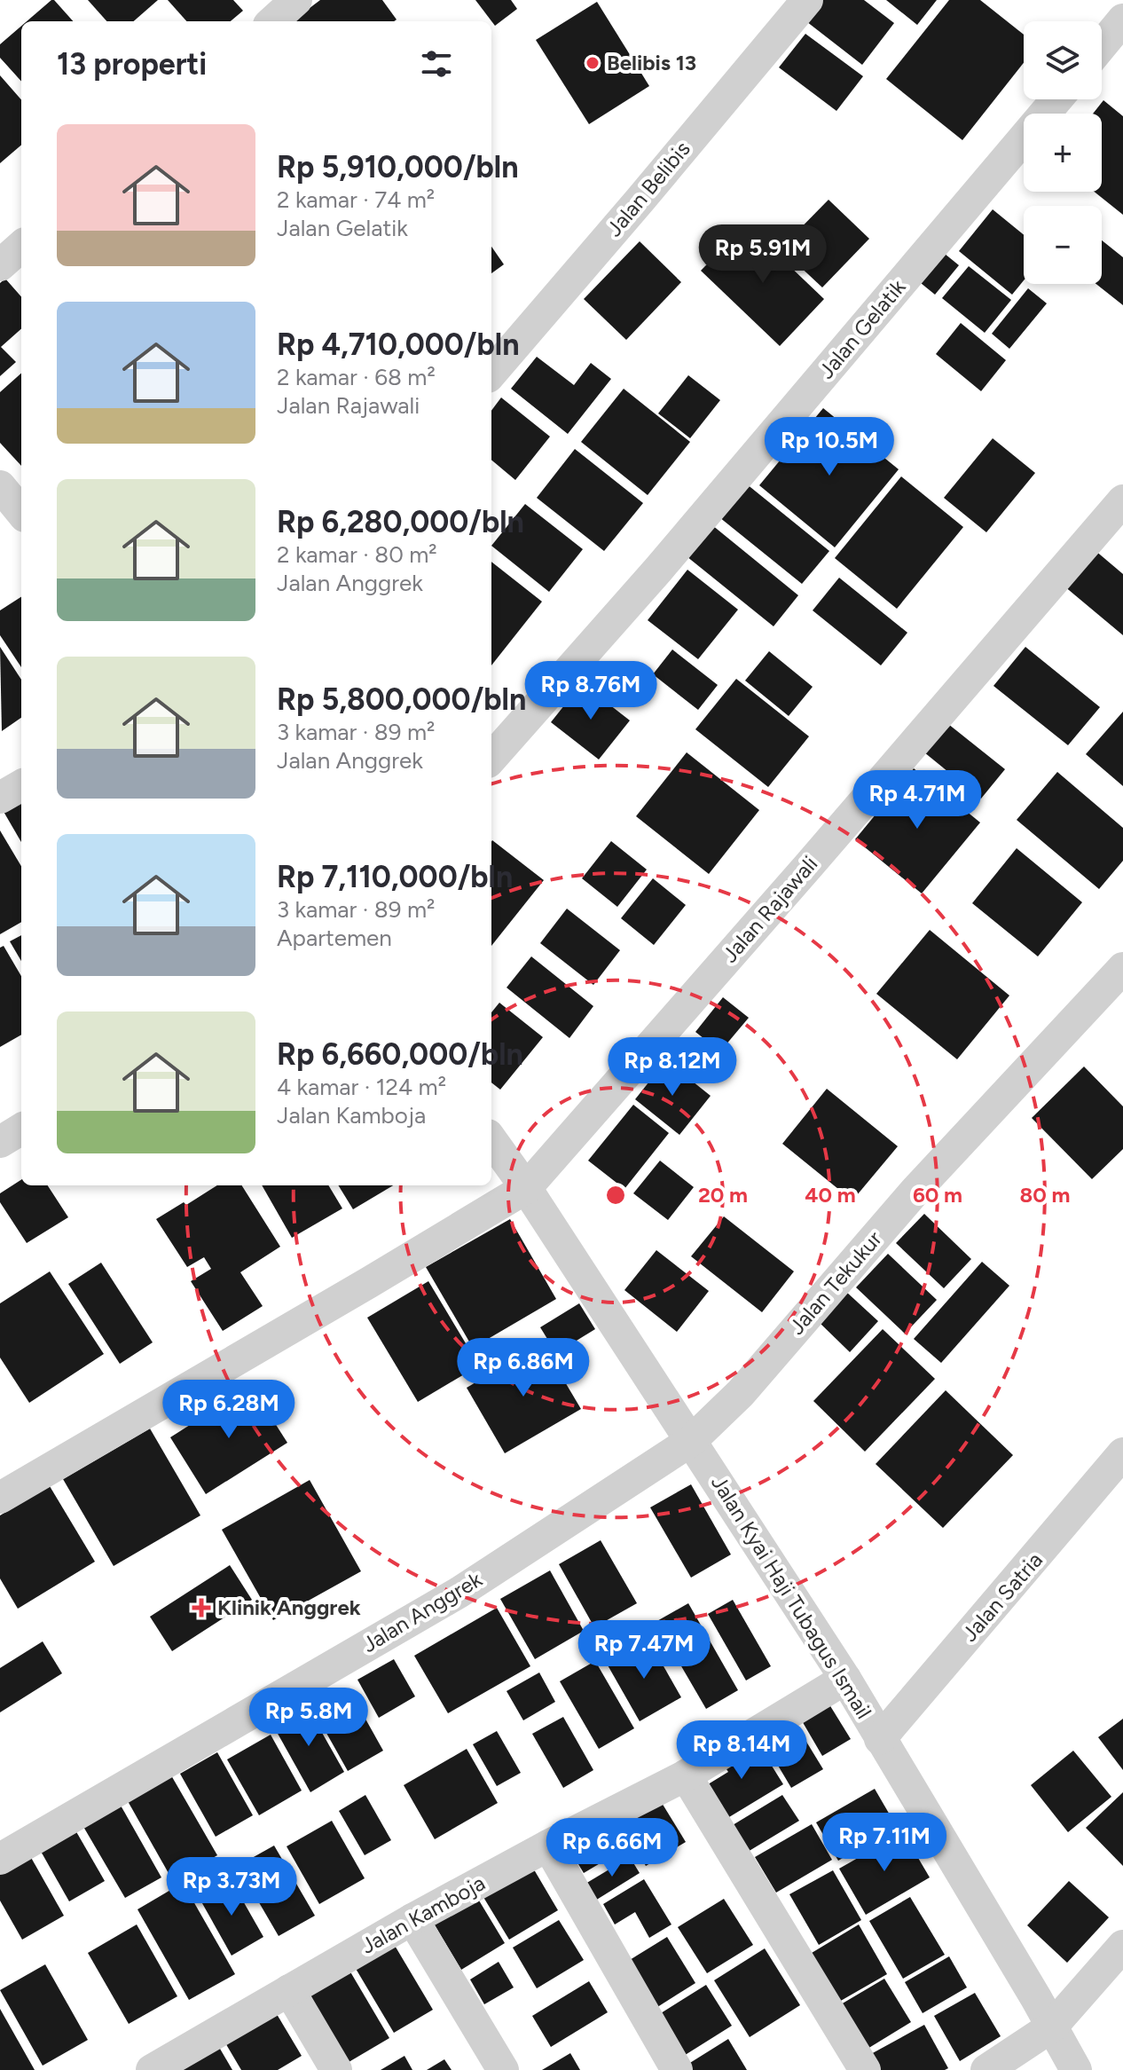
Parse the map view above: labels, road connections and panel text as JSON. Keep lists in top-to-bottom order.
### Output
{
  "streets": {
    "street": [
      "Jalan Belibis",
      "Jalan Gelatik",
      "Jalan Rajawali",
      "Jalan Tekukur",
      "Jalan Kyai Haji Tubagus Ismail",
      "Jalan Satria",
      "Jalan Anggrek",
      "Jalan Kamboja"
    ]
  },
  "crossings": [
    ["Jalan Rajawali", "Jalan Kyai Haji Tubagus Ismail"],
    ["Jalan Tekukur", "Jalan Kyai Haji Tubagus Ismail"],
    ["Jalan Tekukur", "Jalan Anggrek"],
    ["Jalan Kyai Haji Tubagus Ismail", "Jalan Satria"],
    ["Jalan Kyai Haji Tubagus Ismail", "Jalan Anggrek"],
    ["Jalan Kyai Haji Tubagus Ismail", "Jalan Kamboja"]
  ],
  "places": {
    "other": ["Belibis 13"],
    "health": ["Klinik Anggrek"]
  },
  "page": {
    "map_buttons": ["+", "−"],
    "heading": "13 properti",
    "list": [
      {
        "name": "Rp 5,910,000/bln",
        "note": "2 kamar · 74 m² · Jalan Gelatik"
      },
      {
        "name": "Rp 4,710,000/bln",
        "note": "2 kamar · 68 m² · Jalan Rajawali"
      },
      {
        "name": "Rp 6,280,000/bln",
        "note": "2 kamar · 80 m² · Jalan Anggrek"
      },
      {
        "name": "Rp 5,800,000/bln",
        "note": "3 kamar · 89 m² · Jalan Anggrek"
      },
      {
        "name": "Rp 7,110,000/bln",
        "note": "3 kamar · 89 m² · Apartemen"
      },
      {
        "name": "Rp 6,660,000/bln",
        "note": "4 kamar · 124 m² · Jalan Kamboja"
      }
    ],
    "price": [
      "Rp 5.91M",
      "Rp 10.5M",
      "Rp 8.76M",
      "Rp 4.71M",
      "Rp 8.12M",
      "Rp 6.86M",
      "Rp 6.28M",
      "Rp 7.47M",
      "Rp 5.8M",
      "Rp 8.14M",
      "Rp 7.11M",
      "Rp 6.66M",
      "Rp 3.73M"
    ]
  },
  "rings": [
    "20 m",
    "40 m",
    "60 m",
    "80 m"
  ]
}
